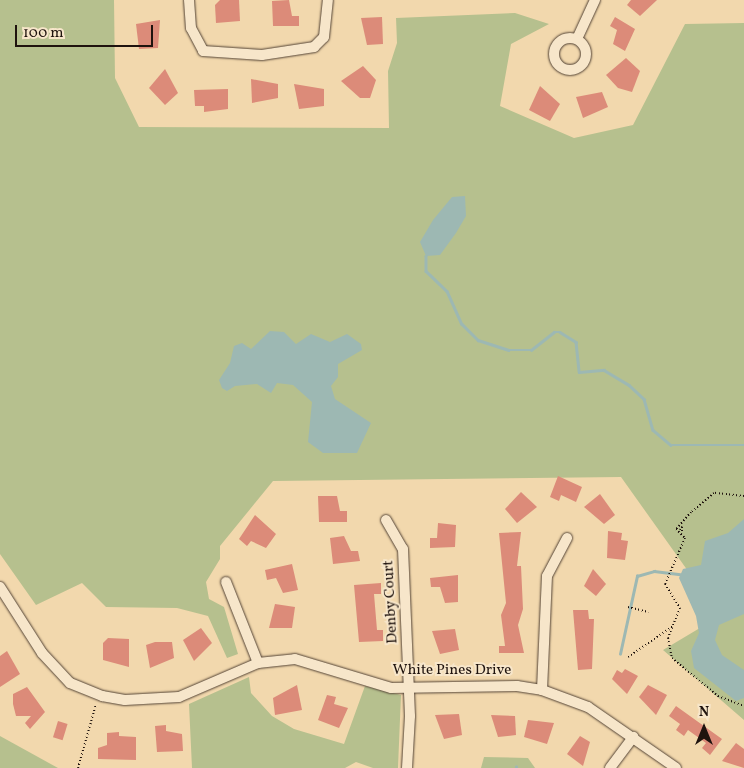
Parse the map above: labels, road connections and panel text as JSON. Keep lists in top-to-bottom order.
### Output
{
  "streets": {
    "street": ["Denby Court", "White Pines Drive"]
  },
  "crossings": [
    ["Denby Court", "White Pines Drive"]
  ],
  "scale_bar": "100 m",
  "north": "top"
}
